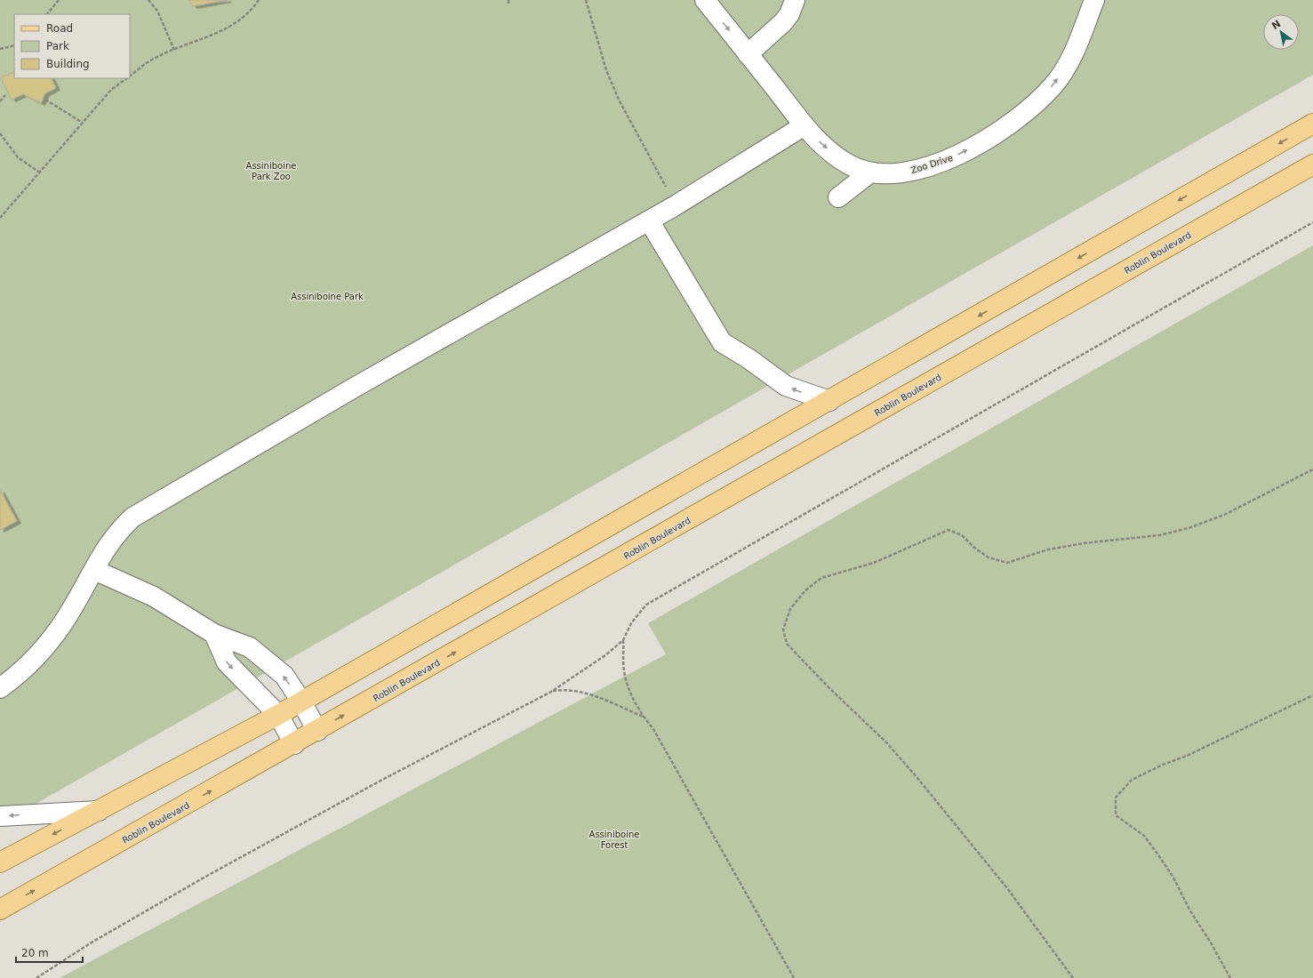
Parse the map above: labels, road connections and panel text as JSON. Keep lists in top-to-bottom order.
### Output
{
  "streets": {
    "main road": ["Roblin Boulevard"],
    "street": ["Zoo Drive"]
  },
  "parks": ["Assiniboine Park Zoo", "Assiniboine Park", "Assiniboine Forest"],
  "legend": ["Road", "Park", "Building"],
  "scale_bar": "20 m",
  "north": "top left"
}
